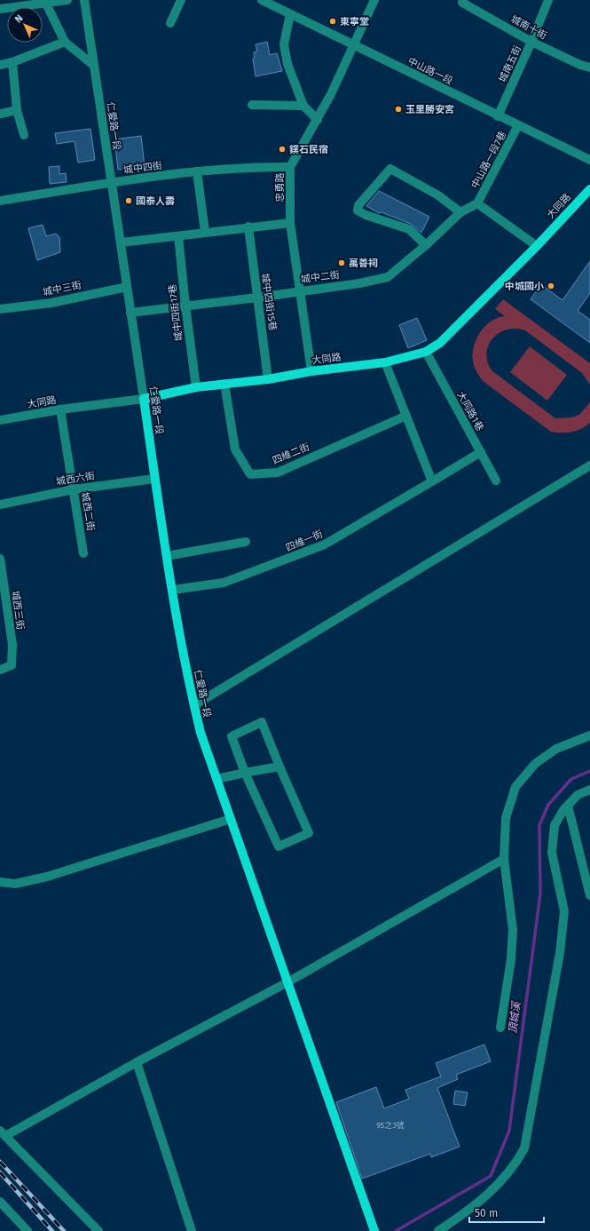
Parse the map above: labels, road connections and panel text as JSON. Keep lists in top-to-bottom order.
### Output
{
  "streets": {
    "main road": ["仁愛路一段", "大同路"],
    "street": [
      "城南十街",
      "城南五街",
      "中山路一段",
      "中山路一段7巷",
      "城中四街",
      "忠勇路",
      "城中二街",
      "城中三街",
      "城中四街15巷",
      "城中四街17巷",
      "大同路1巷",
      "四維二街",
      "城西六街",
      "城西二街",
      "四維一街",
      "城西三街"
    ]
  },
  "crossings": [
    ["城南十街", "城南五街"],
    ["城南五街", "中山路一段"],
    ["中山路一段", "中山路一段7巷"],
    ["中山路一段", "忠勇路"],
    ["仁愛路一段", "城中四街"],
    ["仁愛路一段", "大同路"],
    ["仁愛路一段", "城中二街"],
    ["仁愛路一段", "城中三街"],
    ["仁愛路一段", "城西六街"],
    ["仁愛路一段", "四維一街"],
    ["中山路一段7巷", "城中二街"],
    ["城中四街", "忠勇路"],
    ["忠勇路", "大同路"],
    ["忠勇路", "城中二街"],
    ["大同路", "城中四街15巷"],
    ["大同路", "城中四街17巷"],
    ["大同路", "大同路1巷"],
    ["大同路", "四維二街"],
    ["大同路", "城西二街"],
    ["城中二街", "城中四街15巷"],
    ["城中二街", "城中四街17巷"],
    ["大同路1巷", "四維一街"],
    ["城西六街", "城西二街"]
  ],
  "water": ["頂城溪"],
  "places": [
    "東寧堂",
    "玉里勝安宮",
    "鏷石民宿",
    "國泰人壽",
    "萬善祠",
    "中城國小"
  ],
  "house_numbers": ["95之3號"],
  "scale_bar": "50 m",
  "north": "top left"
}
